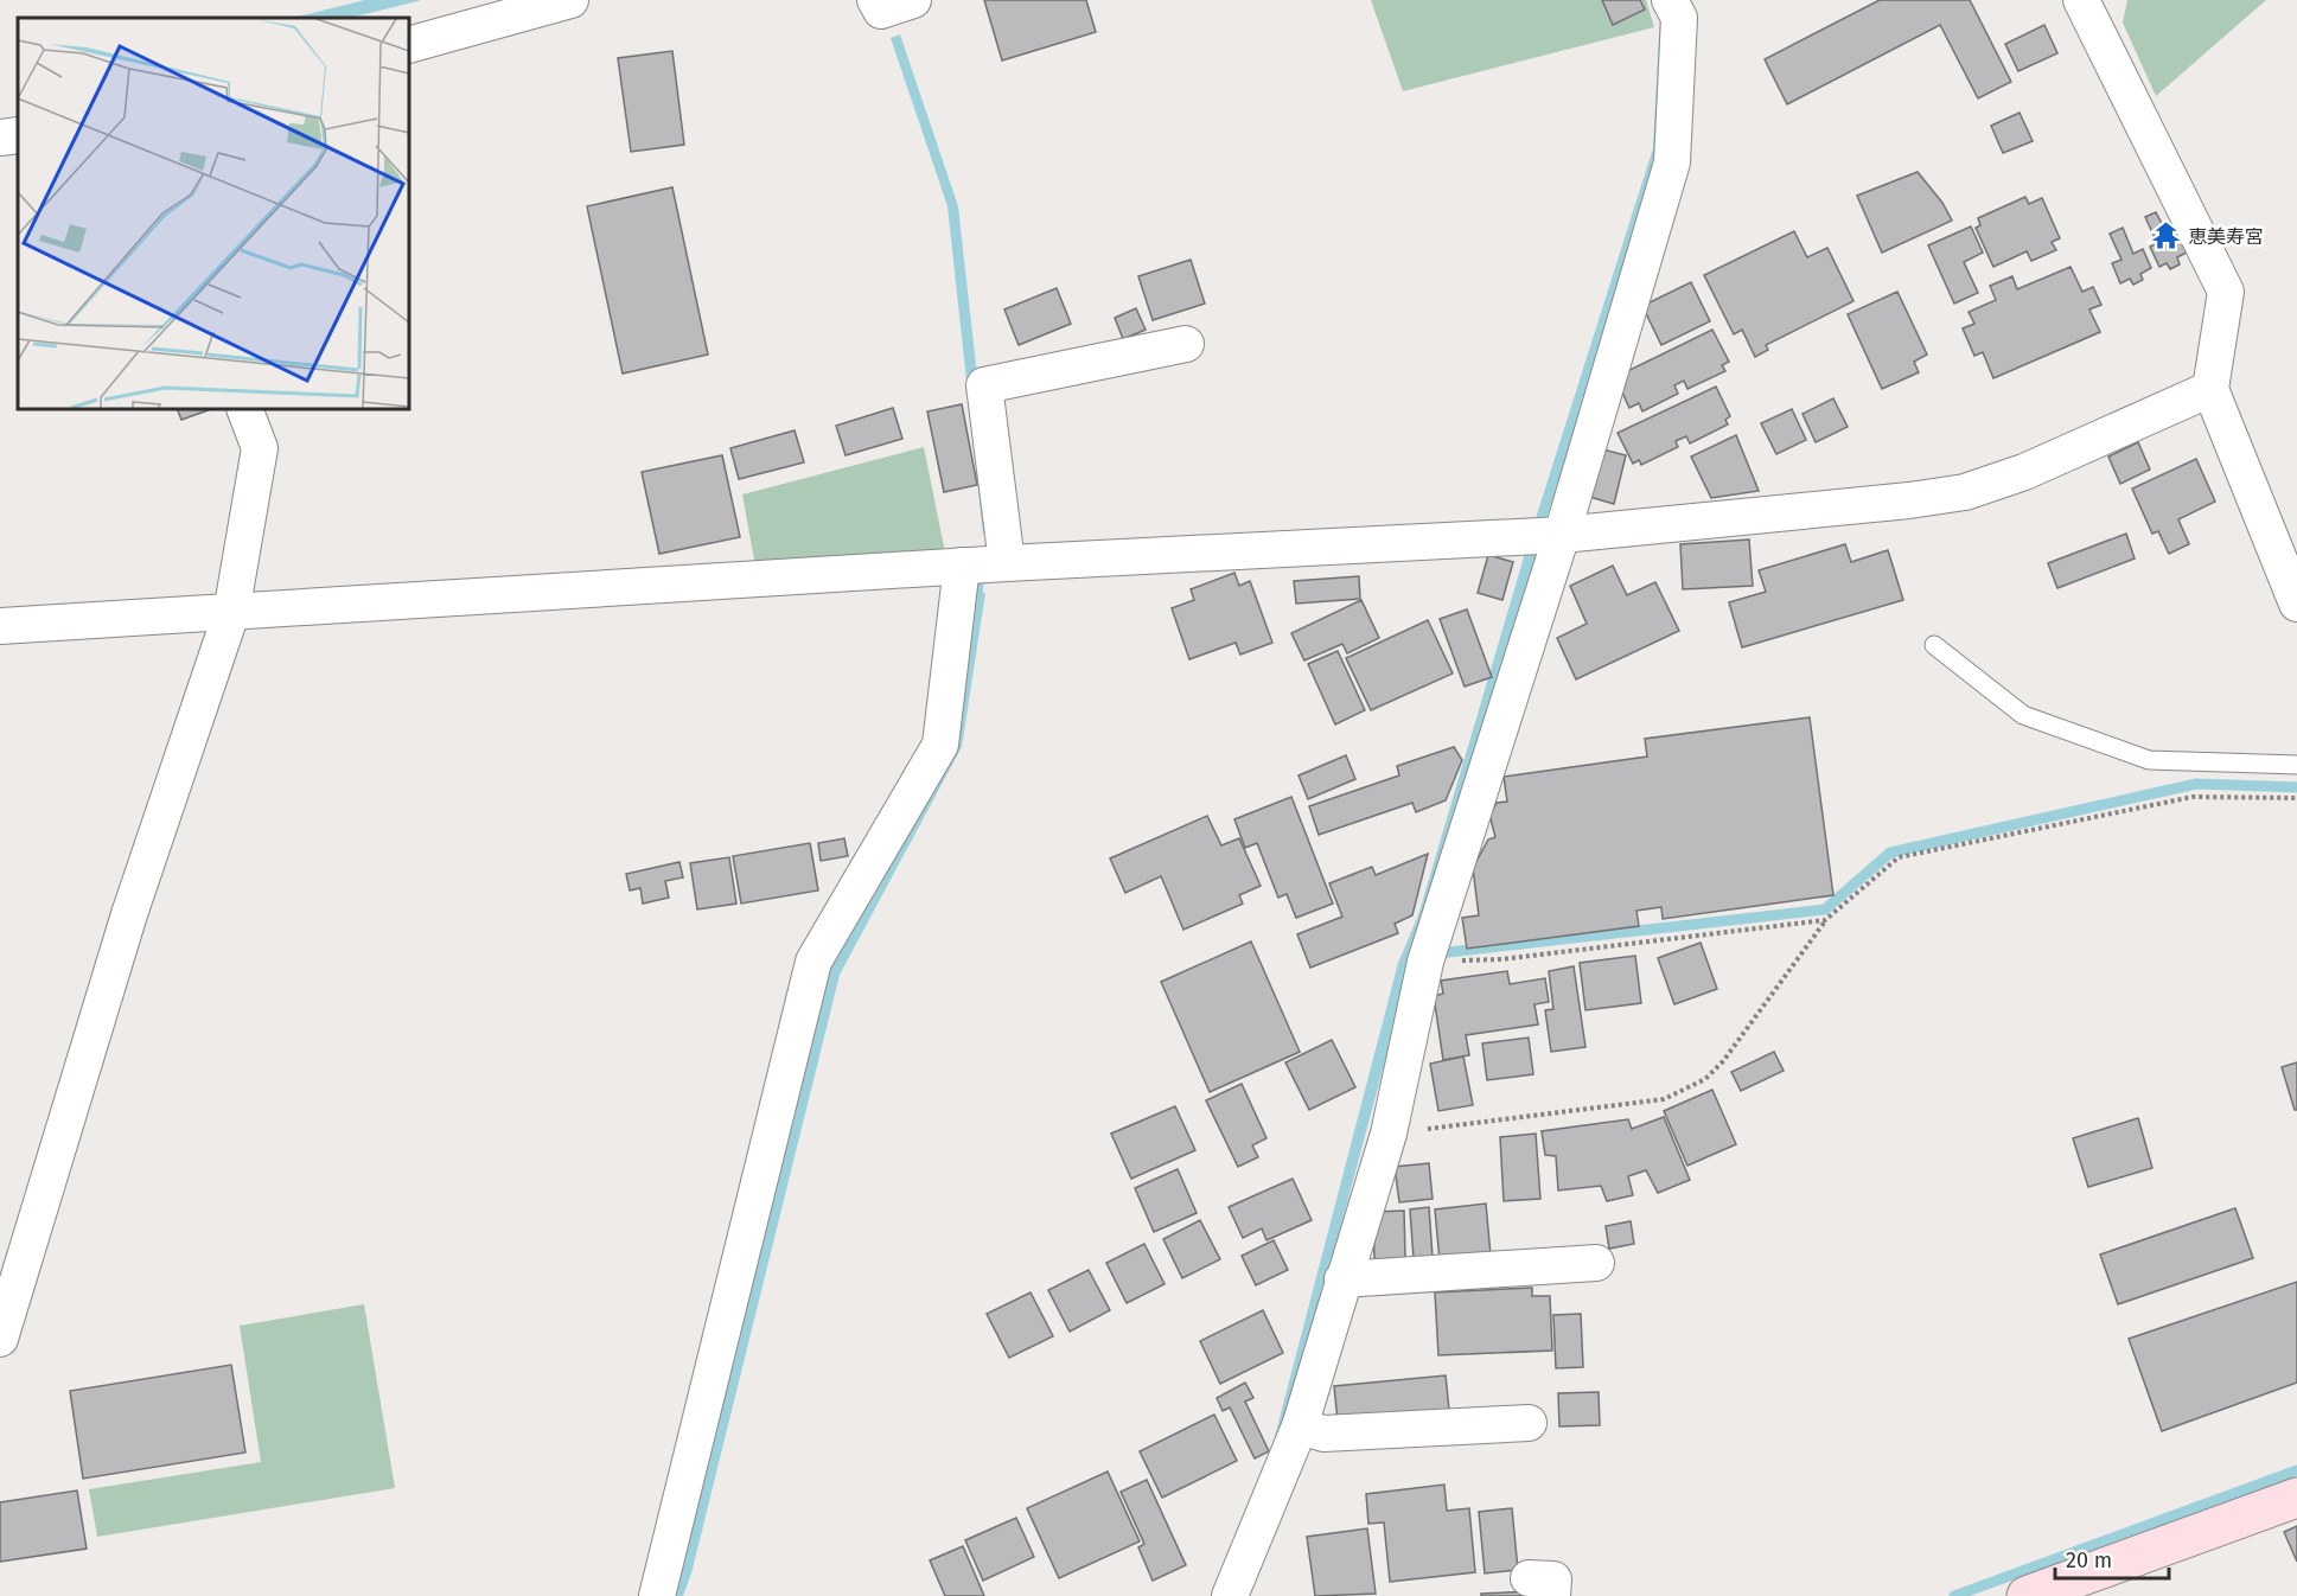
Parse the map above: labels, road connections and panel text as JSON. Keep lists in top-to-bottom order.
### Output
{
  "places": {
    "temple": ["恵美寿宮"]
  },
  "scale_bar": "20 m"
}
